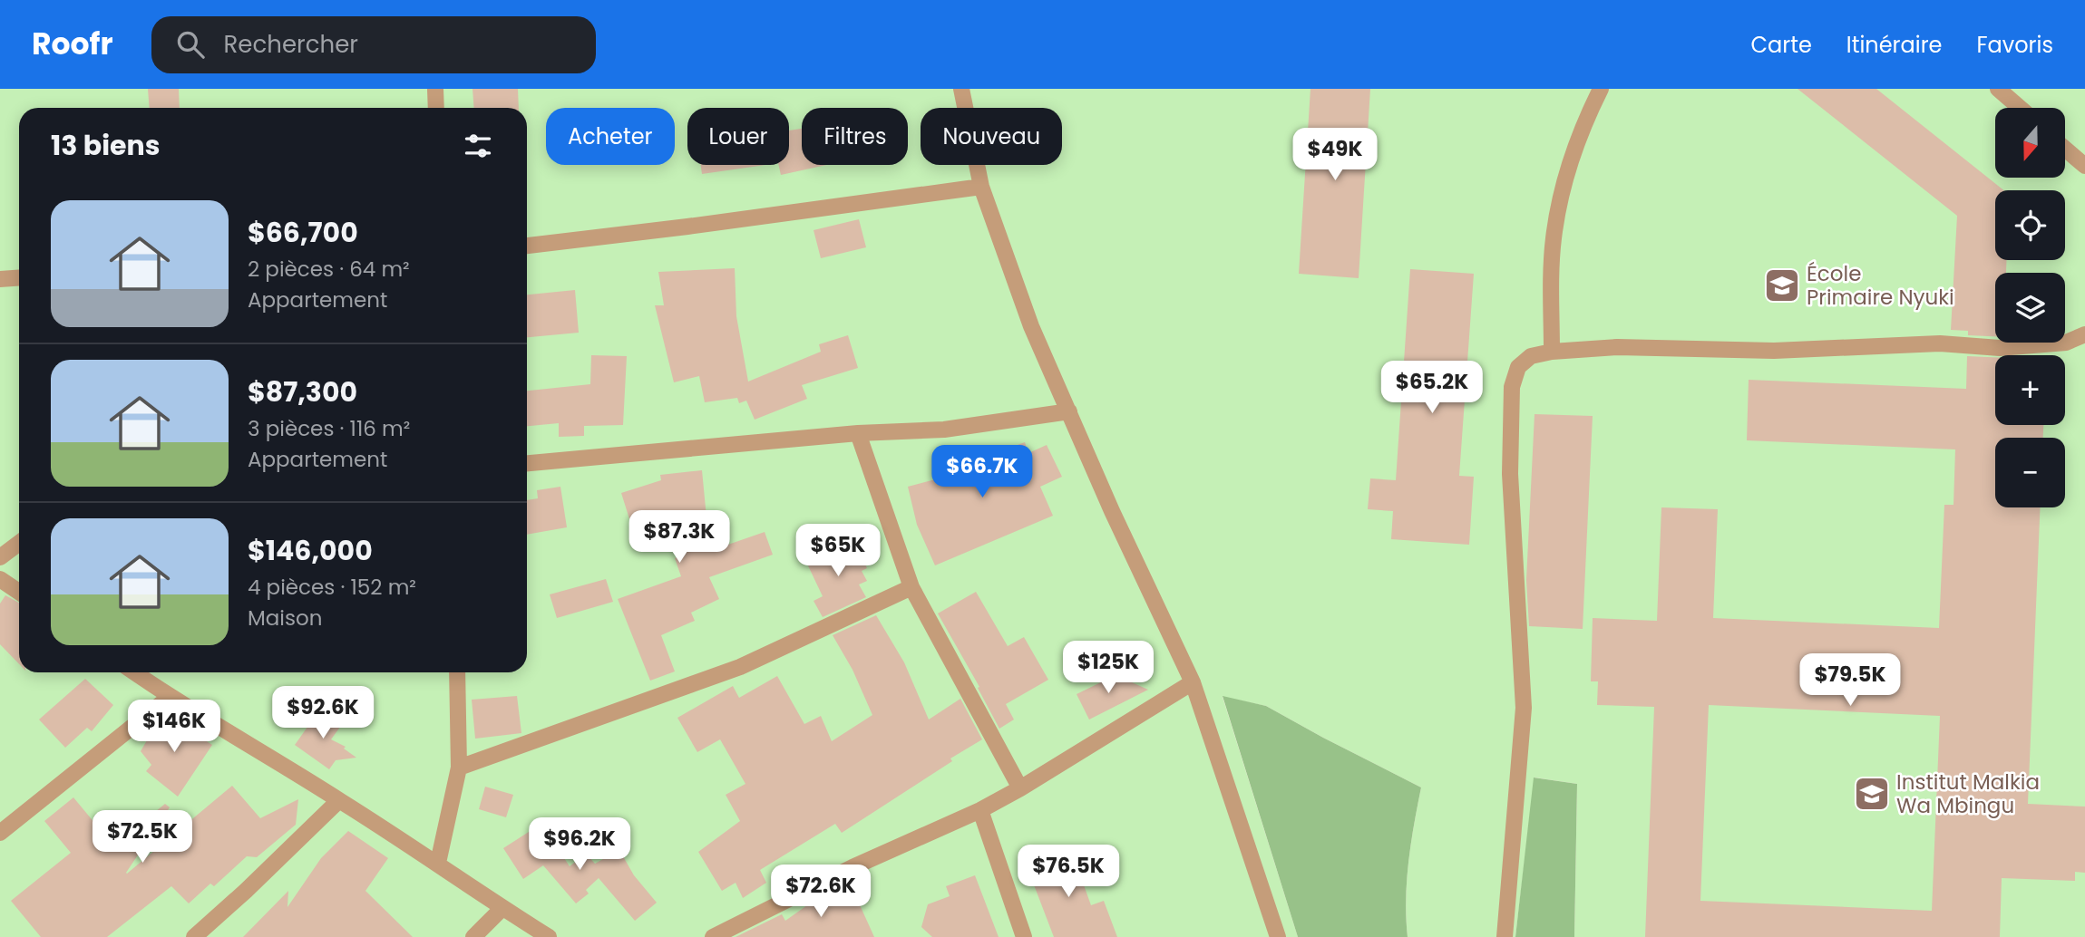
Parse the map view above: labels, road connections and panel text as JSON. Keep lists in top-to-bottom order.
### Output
{
  "places": {
    "school or university": ["École Primaire Nyuki", "Institut Malkia Wa Mbingu"]
  },
  "north": "bottom",
  "page": {
    "header": "Roofr",
    "search": "Rechercher",
    "nav": ["Carte", "Itinéraire", "Favoris"],
    "map_buttons": ["+", "−"],
    "chip": [
      "Acheter",
      "Louer",
      "Filtres",
      "Nouveau"
    ],
    "heading": "13 biens",
    "price": [
      "$49K",
      "$65.2K",
      "$66.7K",
      "$87.3K",
      "$65K",
      "$125K",
      "$79.5K",
      "$92.6K",
      "$146K",
      "$72.5K",
      "$96.2K",
      "$76.5K",
      "$72.6K"
    ],
    "list": [
      {
        "name": "$66,700",
        "note": "2 pièces · 64 m² · Appartement"
      },
      {
        "name": "$87,300",
        "note": "3 pièces · 116 m² · Appartement"
      },
      {
        "name": "$146,000",
        "note": "4 pièces · 152 m² · Maison"
      }
    ]
  }
}
